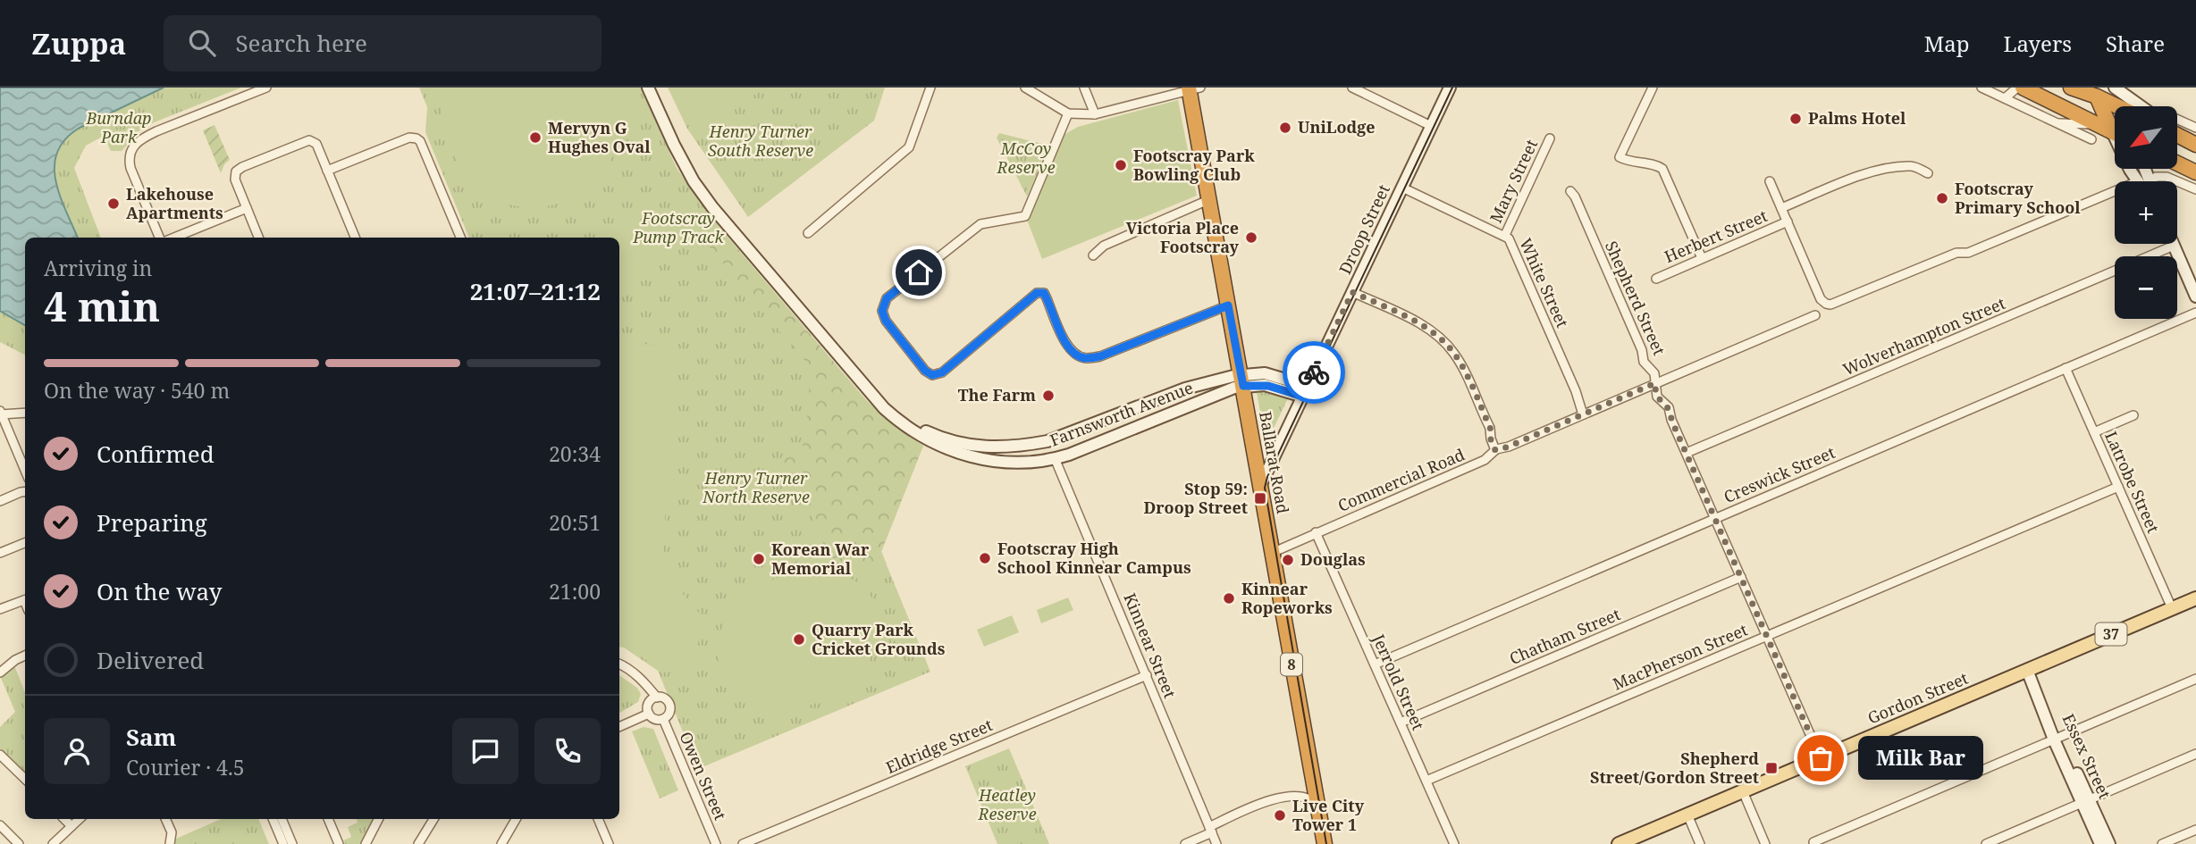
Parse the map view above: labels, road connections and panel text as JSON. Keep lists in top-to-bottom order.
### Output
{
  "streets": {
    "highway": ["Ballarat Road", "8"],
    "main road": [
      "Droop Street",
      "Farnsworth Avenue",
      "37",
      "Gordon Street",
      "Essex Street"
    ],
    "street": [
      "Mary Street",
      "Herbert Street",
      "White Street",
      "Shepherd Street",
      "Wolverhampton Street",
      "Creswick Street",
      "Commercial Road",
      "Latrobe Street",
      "Chatham Street",
      "Kinnear Street",
      "MacPherson Street",
      "Jerrold Street",
      "Eldridge Street",
      "Owen Street"
    ]
  },
  "crossings": [
    ["Mary Street", "White Street"],
    ["Droop Street", "White Street"],
    ["Droop Street", "Farnsworth Avenue"],
    ["Droop Street", "Ballarat Road"],
    ["White Street", "Commercial Road"],
    ["Shepherd Street", "Wolverhampton Street"],
    ["Shepherd Street", "Creswick Street"],
    ["Shepherd Street", "Commercial Road"],
    ["Shepherd Street", "Chatham Street"],
    ["Shepherd Street", "MacPherson Street"],
    ["Shepherd Street", "Gordon Street"],
    ["Farnsworth Avenue", "Ballarat Road"],
    ["Farnsworth Avenue", "Kinnear Street"],
    ["Ballarat Road", "Commercial Road"],
    ["Creswick Street", "Latrobe Street"],
    ["Creswick Street", "Jerrold Street"],
    ["Commercial Road", "Jerrold Street"],
    ["Latrobe Street", "MacPherson Street"],
    ["Latrobe Street", "Gordon Street"],
    ["Chatham Street", "Jerrold Street"],
    ["Kinnear Street", "Eldridge Street"],
    ["MacPherson Street", "Jerrold Street"],
    ["Gordon Street", "Essex Street"]
  ],
  "parks": [
    "Burndap Park",
    "Henry Turner South Reserve",
    "McCoy Reserve",
    "Footscray Pump Track",
    "Henry Turner North Reserve",
    "Heatley Reserve"
  ],
  "places": {
    "other": [
      "Palms Hotel",
      "UniLodge",
      "Mervyn G Hughes Oval",
      "Footscray Park Bowling Club",
      "Footscray Primary School",
      "Lakehouse Apartments",
      "Victoria Place Footscray",
      "The Farm",
      "Footscray High School Kinnear Campus",
      "Korean War Memorial",
      "Douglas",
      "Kinnear Ropeworks",
      "Quarry Park Cricket Grounds",
      "Milk Bar",
      "Live City Tower 1"
    ],
    "transit": ["Stop 59: Droop Street", "Shepherd Street/Gordon Street"]
  },
  "north": "bottom left",
  "page": {
    "header": "Zuppa",
    "search": "Search here",
    "nav": ["Map", "Layers", "Share"],
    "map_buttons": ["+", "−"],
    "heading": ["4 min", "Arriving in", "21:07–21:12"],
    "panel": ["Sam", "Courier · 4.5"],
    "bar": "On the way · 540 m",
    "list": [
      ["Confirmed", "20:34"],
      ["Preparing", "20:51"],
      ["On the way", "21:00"],
      "Delivered"
    ],
    "bubble": "Milk Bar"
  }
}
